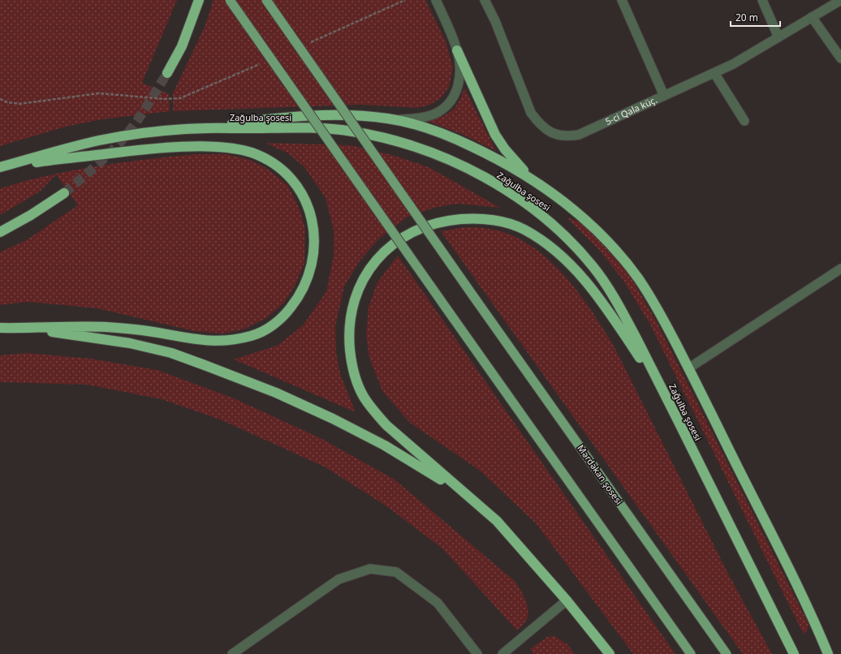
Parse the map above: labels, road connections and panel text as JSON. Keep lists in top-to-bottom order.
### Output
{
  "streets": {
    "highway": ["Zağulba şosesi"],
    "main road": ["Mərdəkan şosesi"],
    "street": ["5-ci Qala küç."]
  },
  "scale_bar": "20 m"
}
